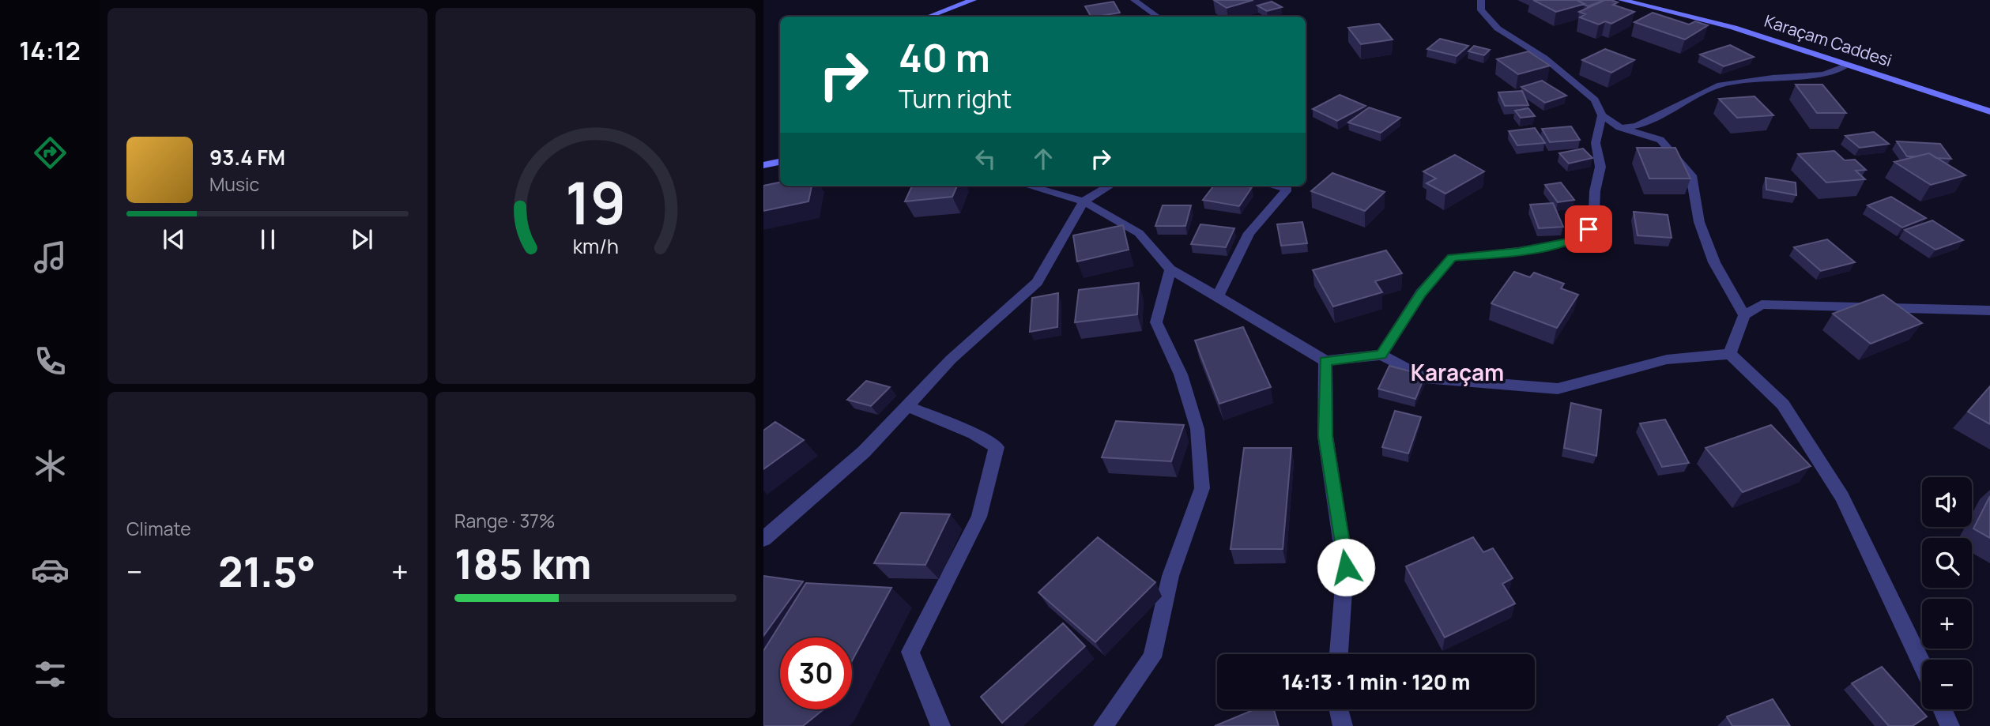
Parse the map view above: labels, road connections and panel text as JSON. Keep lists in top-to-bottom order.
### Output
{
  "streets": {
    "street": ["Karaçam Caddesi"]
  },
  "districts": ["Karaçam"],
  "page": {
    "tabs": "14:12",
    "turn": ["40 m", "Turn right"],
    "song": ["93.4 FM", "Music"],
    "tile": [
      "Climate",
      ["Range · 37%", "185 km"]
    ],
    "map_buttons": ["+", "−"],
    "heat": ["−", "21.5°", "+"],
    "limit": "30",
    "trip": "14:13 · 1 min · 120 m",
    "gauge": ["19", "km/h"]
  }
}
